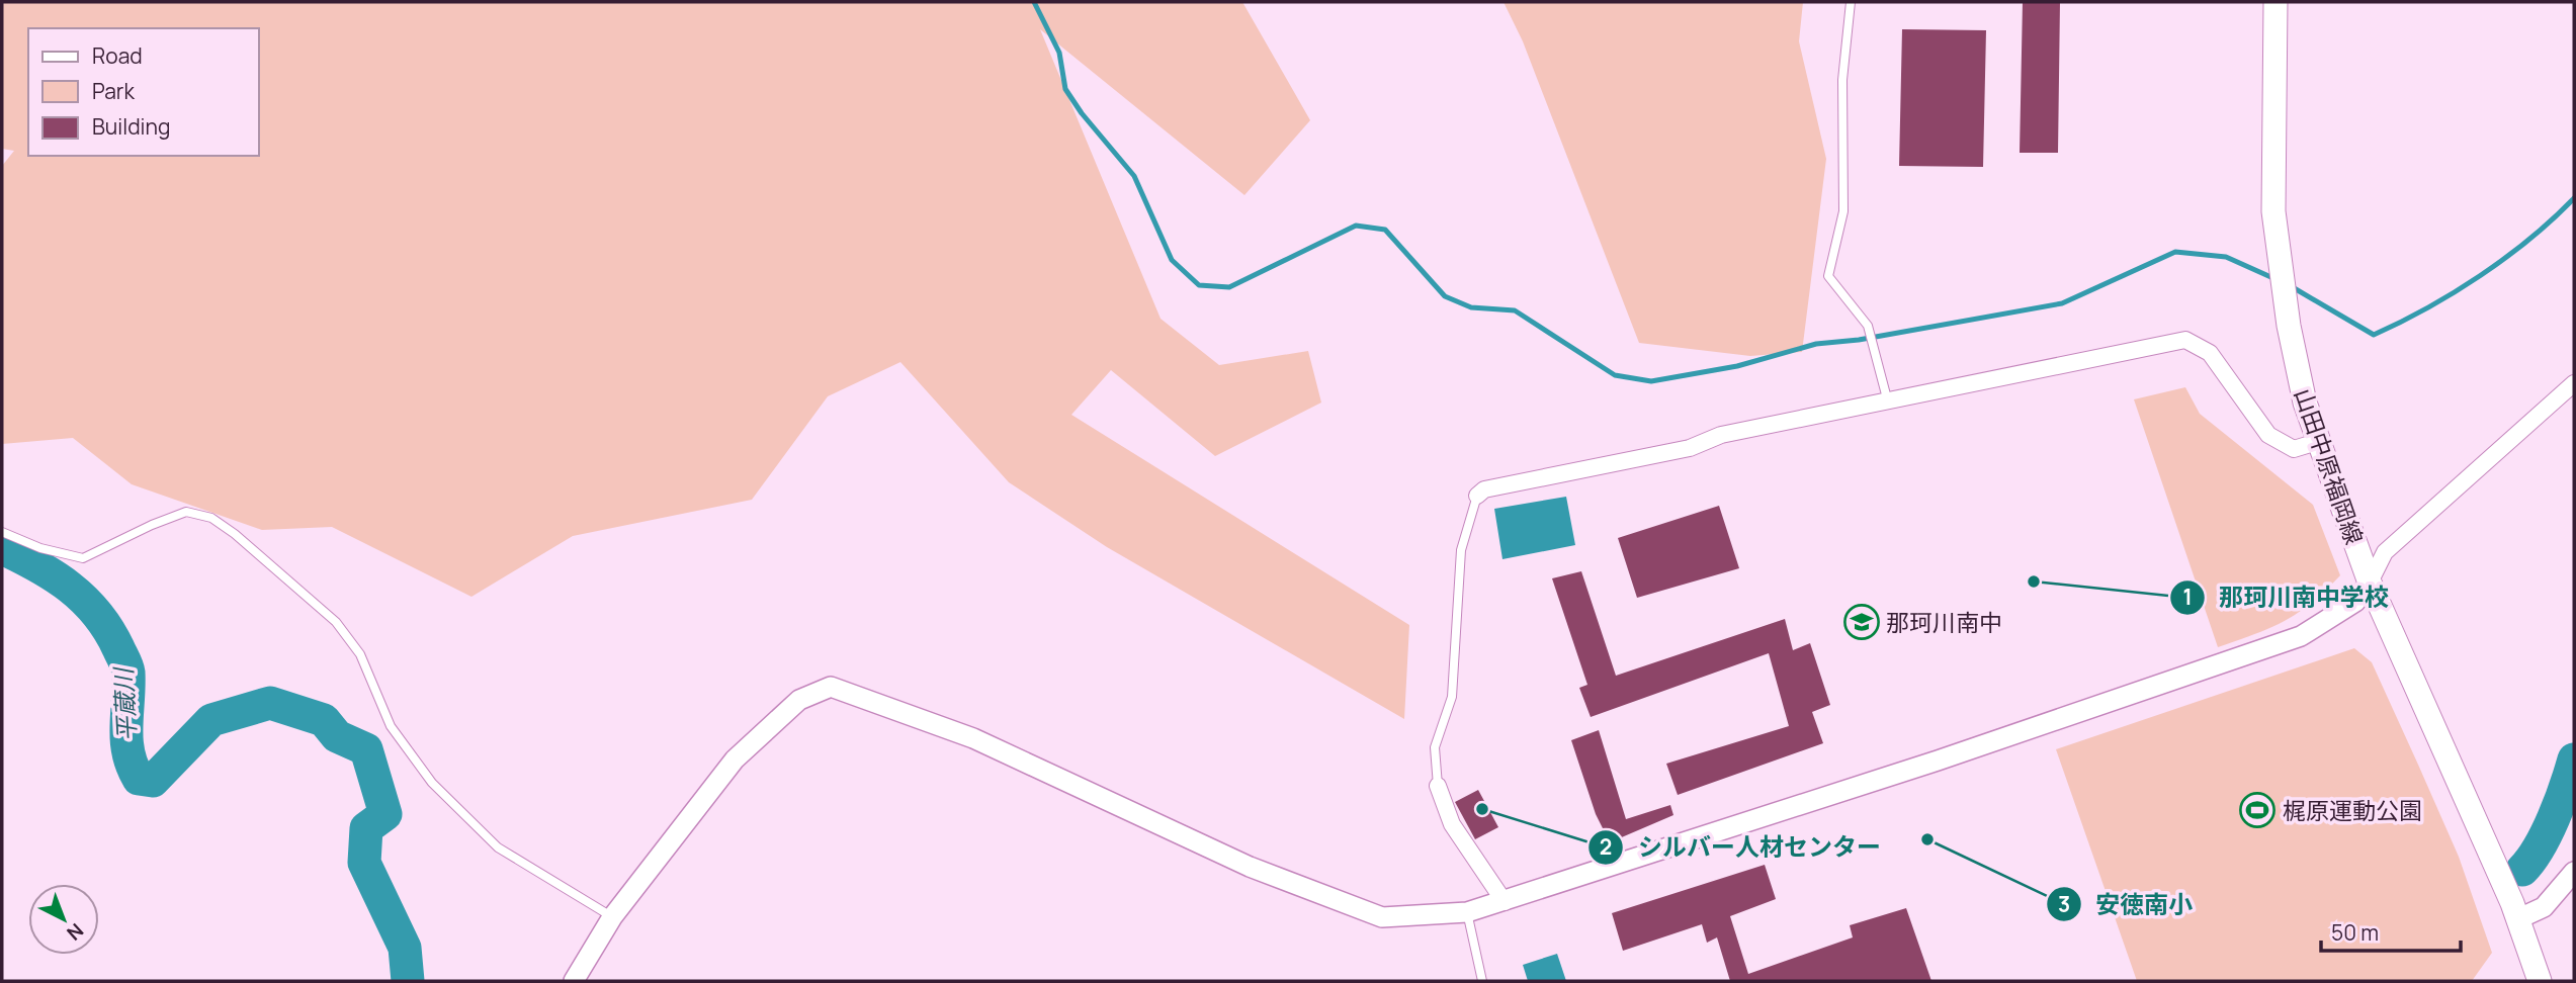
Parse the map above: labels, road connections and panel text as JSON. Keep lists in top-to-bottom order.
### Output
{
  "streets": {
    "main road": ["山田中原福岡線"]
  },
  "water": ["平蔵川"],
  "places": {
    "other": ["那珂川南中学校", "シルバー人材センター", "安徳南小"],
    "school or university": ["那珂川南中"],
    "sports": ["梶原運動公園"]
  },
  "legend": ["Road", "Park", "Building"],
  "scale_bar": "50 m",
  "north": "bottom right"
}
